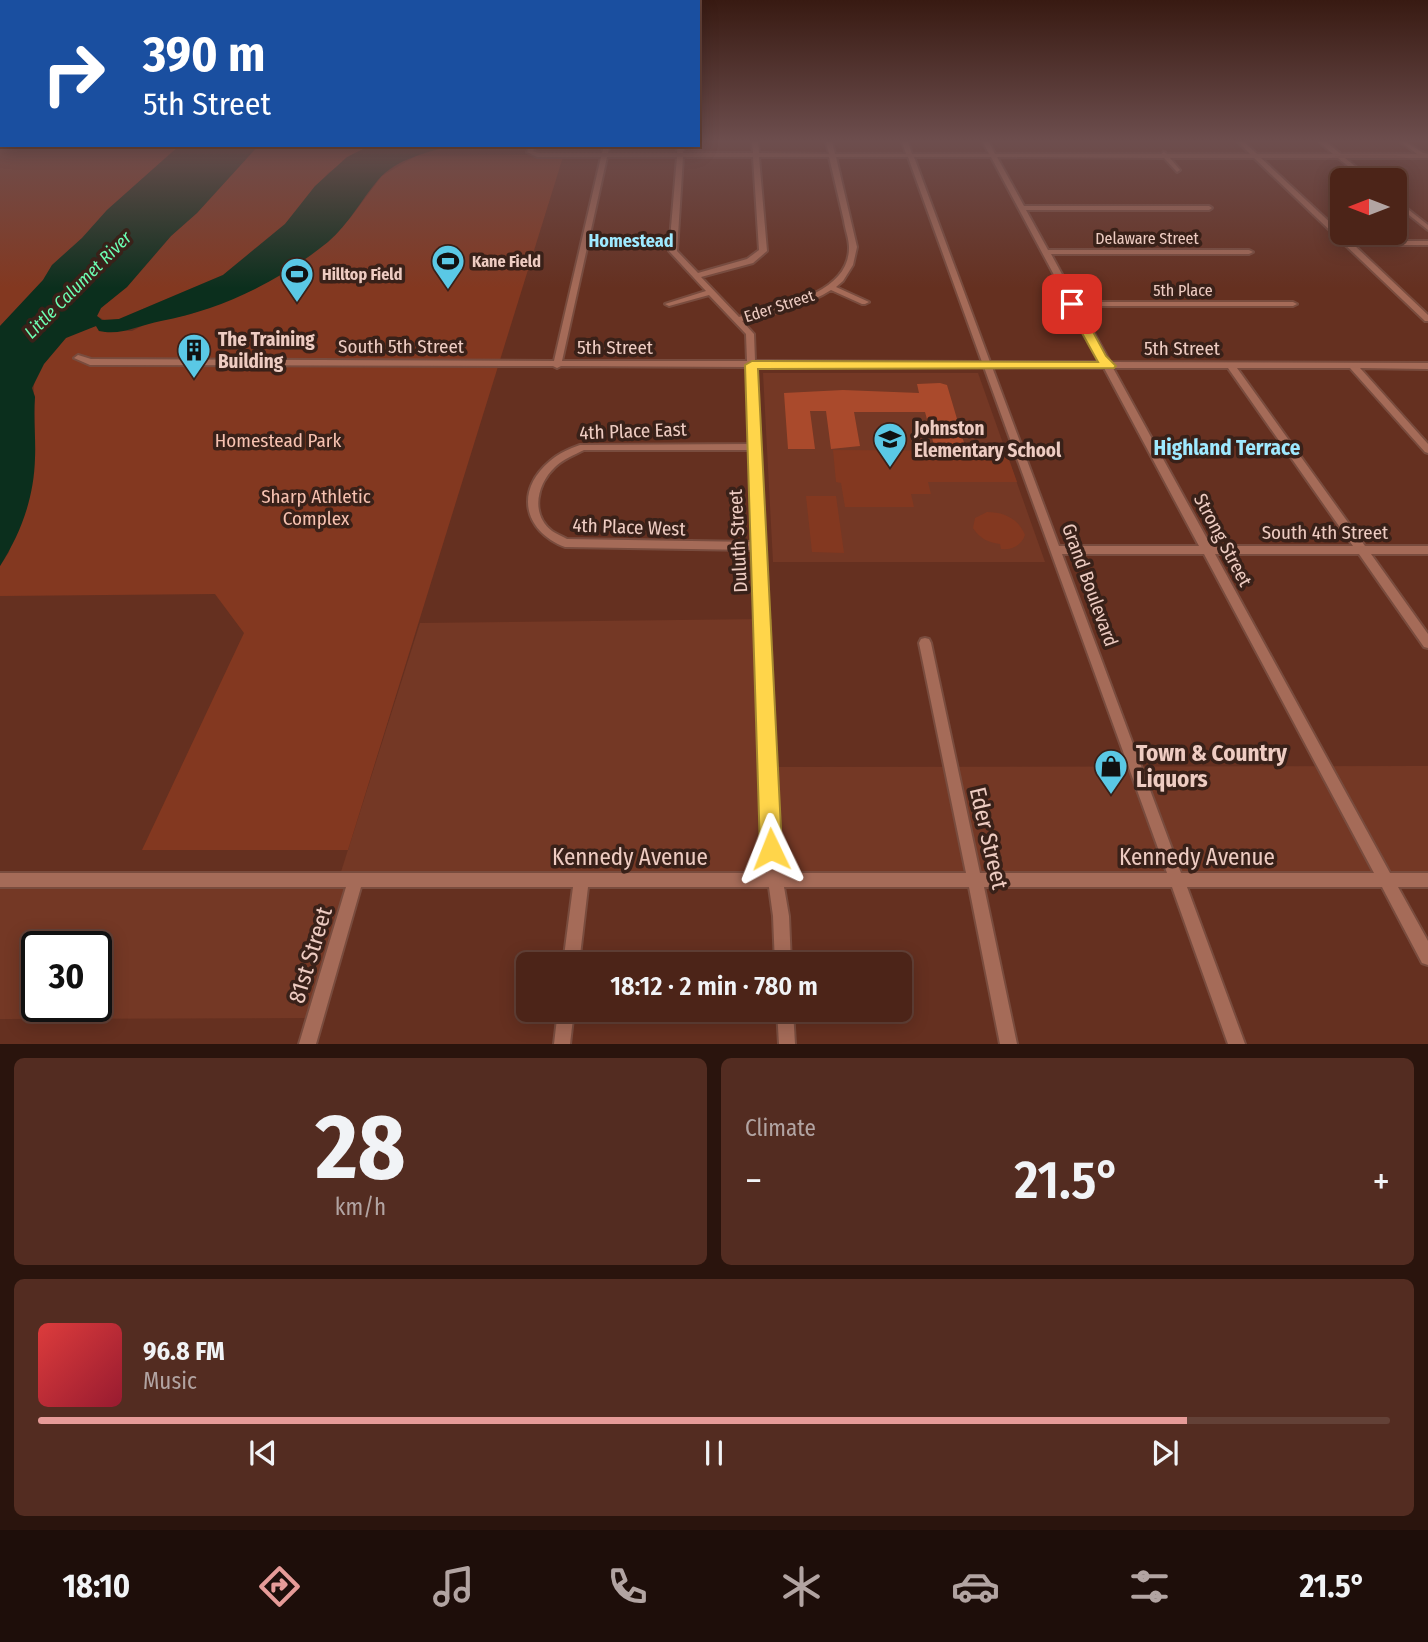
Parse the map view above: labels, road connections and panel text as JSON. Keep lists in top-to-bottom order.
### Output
{
  "streets": {
    "street": [
      "Delaware Street",
      "5th Place",
      "Eder Street",
      "South 5th Street",
      "5th Street",
      "4th Place East",
      "4th Place West",
      "South 4th Street",
      "Strong Street",
      "Duluth Street",
      "Grand Boulevard",
      "Kennedy Avenue",
      "81st Street"
    ]
  },
  "crossings": [
    ["Delaware Street", "Strong Street"],
    ["5th Place", "Strong Street"],
    ["Eder Street", "Duluth Street"],
    ["Eder Street", "Kennedy Avenue"],
    ["South 5th Street", "5th Street"],
    ["5th Street", "Strong Street"],
    ["5th Street", "Duluth Street"],
    ["5th Street", "Grand Boulevard"],
    ["4th Place East", "4th Place West"],
    ["4th Place East", "Duluth Street"],
    ["4th Place West", "Duluth Street"],
    ["South 4th Street", "Strong Street"],
    ["South 4th Street", "Grand Boulevard"],
    ["Strong Street", "Kennedy Avenue"],
    ["Duluth Street", "Kennedy Avenue"],
    ["Grand Boulevard", "Kennedy Avenue"],
    ["Kennedy Avenue", "81st Street"]
  ],
  "districts": ["Homestead", "Highland Terrace"],
  "water": ["Little Calumet River"],
  "parks": ["Homestead Park", "Sharp Athletic Complex"],
  "places": {
    "sports": ["Kane Field", "Hilltop Field"],
    "building": ["The Training Building"],
    "school or university": ["Johnston Elementary School"],
    "shop": ["Town & Country Liquors"]
  },
  "north": "left",
  "page": {
    "turn": ["390 m", "5th Street"],
    "limit": "30",
    "trip": "18:12 · 2 min · 780 m",
    "tile": [
      ["28", "km/h"],
      "Climate"
    ],
    "heat": ["−", "21.5°", "+"],
    "song": ["96.8 FM", "Music"],
    "tabs": ["18:10", "21.5°"]
  }
}
